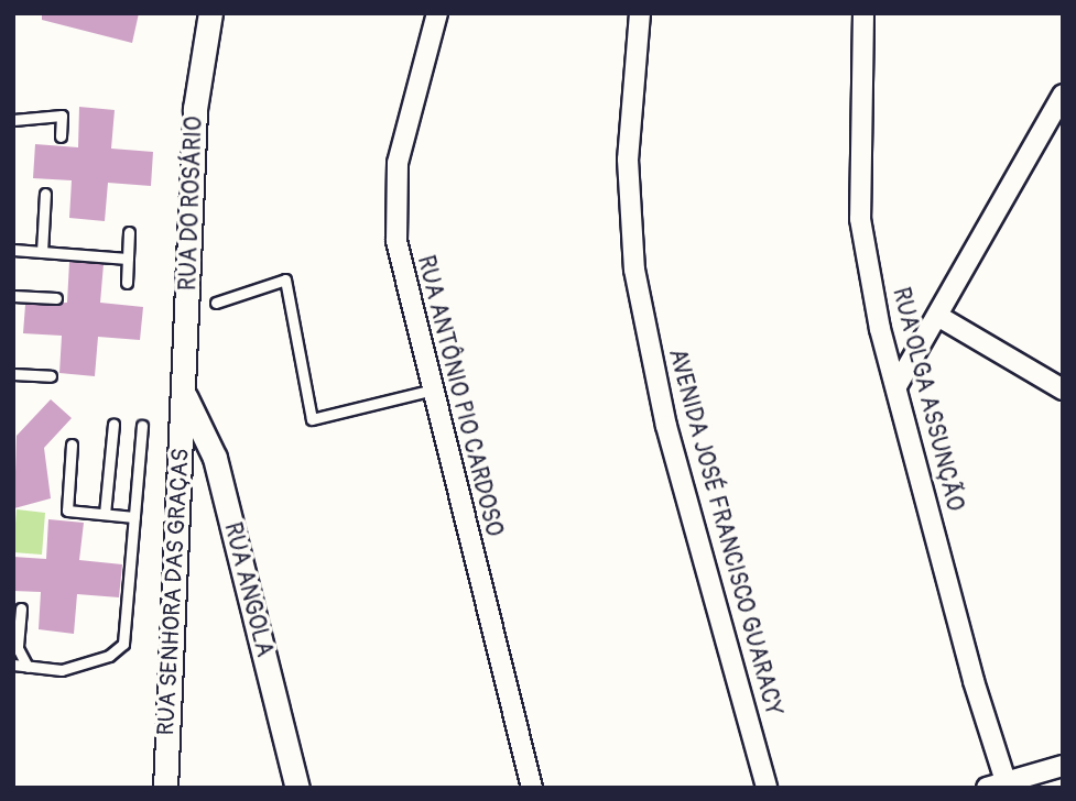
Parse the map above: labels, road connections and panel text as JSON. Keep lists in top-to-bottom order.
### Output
{
  "streets": {
    "street": [
      "RUA DO ROSÁRIO",
      "RUA ANTÔNIO PIO CARDOSO",
      "RUA OLGA ASSUNÇÃO",
      "AVENIDA JOSÉ FRANCISCO GUARACY",
      "RUA ANGOLA",
      "RUA SENHORA DAS GRAÇAS"
    ]
  },
  "crossings": [
    ["RUA DO ROSÁRIO", "RUA ANGOLA"],
    ["RUA DO ROSÁRIO", "RUA SENHORA DAS GRAÇAS"],
    ["RUA ANGOLA", "RUA SENHORA DAS GRAÇAS"]
  ]
}
